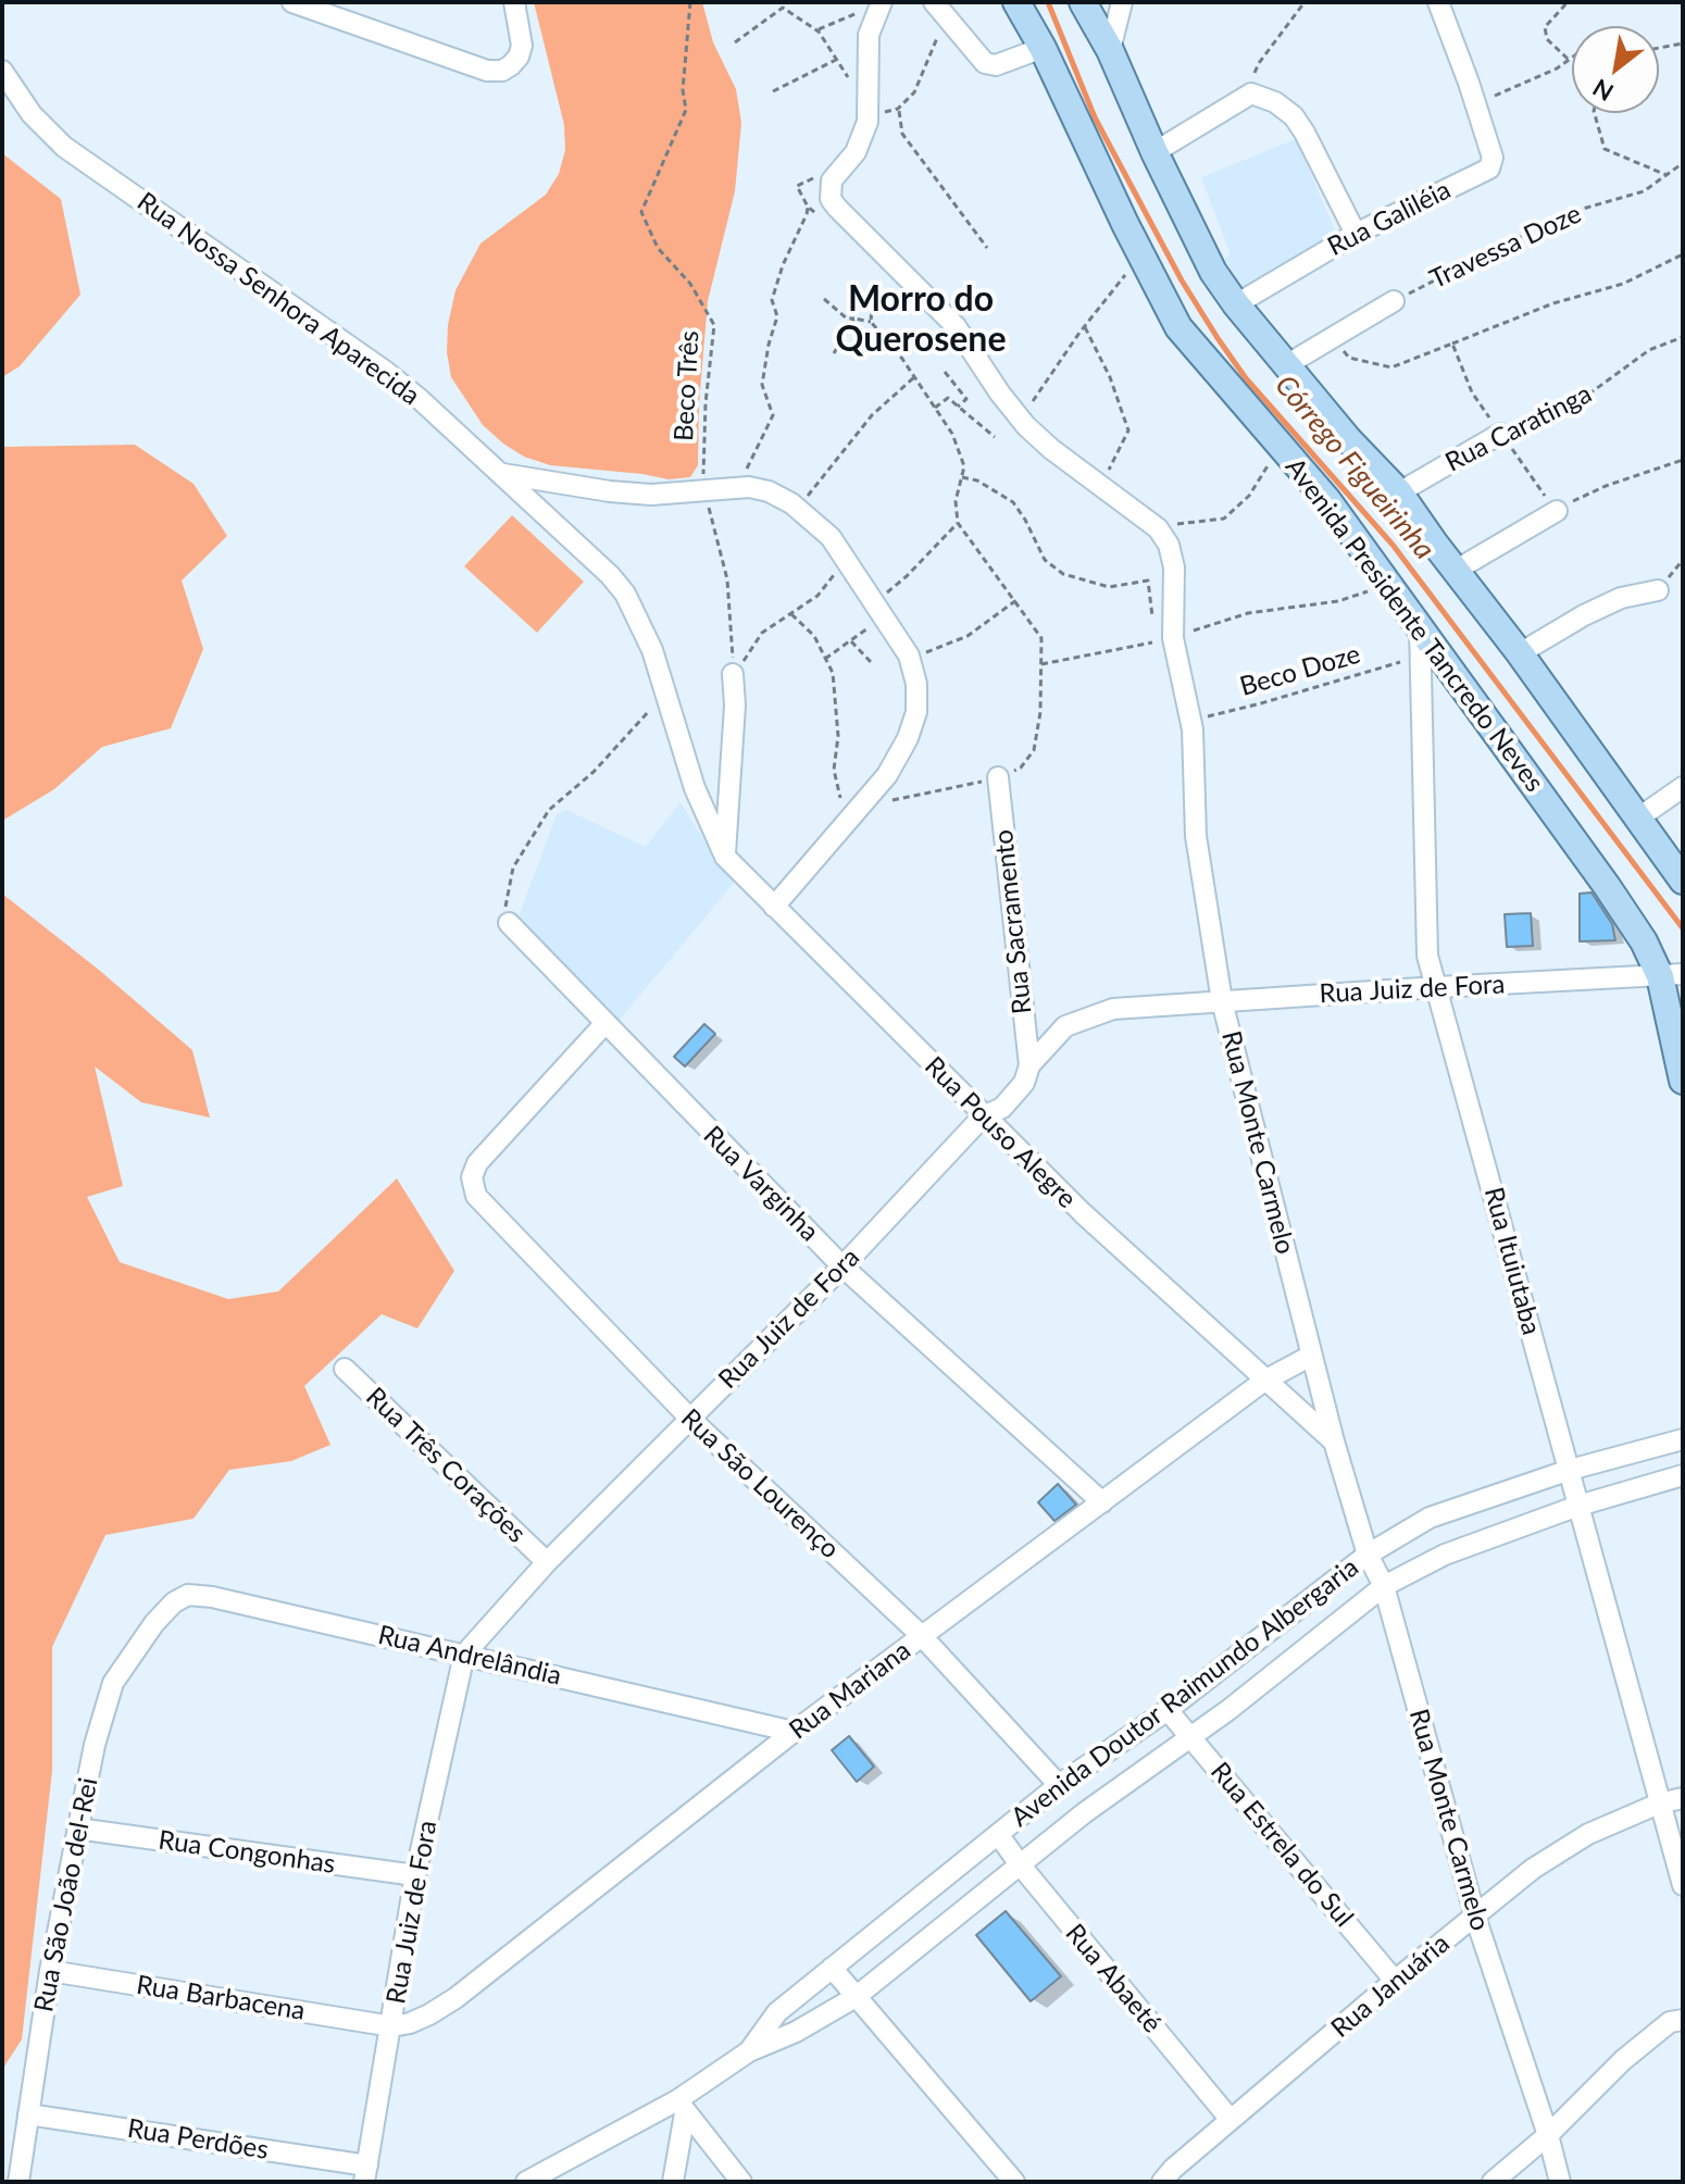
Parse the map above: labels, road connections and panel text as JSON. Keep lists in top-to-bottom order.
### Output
{
  "streets": {
    "main road": ["Avenida Presidente Tancredo Neves"],
    "street": [
      "Rua Galiléia",
      "Rua Nossa Senhora Aparecida",
      "Rua Caratinga",
      "Rua Sacramento",
      "Rua Juiz de Fora",
      "Rua Pouso Alegre",
      "Rua Monte Carmelo",
      "Rua Varginha",
      "Rua Ituiutaba",
      "Rua Três Corações",
      "Rua São Lourenço",
      "Rua Andrelândia",
      "Rua Mariana",
      "Avenida Doutor Raimundo Albergaria",
      "Rua Estrela do Sul",
      "Rua Congonhas",
      "Rua São João del-Rei",
      "Rua Abaeté",
      "Rua Januária",
      "Rua Barbacena",
      "Rua Perdões"
    ],
    "path": ["Travessa Doze", "Beco Três", "Beco Doze"]
  },
  "crossings": [
    ["Rua Nossa Senhora Aparecida", "Rua Pouso Alegre"],
    ["Avenida Presidente Tancredo Neves", "Rua Juiz de Fora"],
    ["Avenida Presidente Tancredo Neves", "Rua Ituiutaba"],
    ["Beco Doze", "Rua Monte Carmelo"],
    ["Beco Doze", "Rua Ituiutaba"],
    ["Rua Sacramento", "Rua Juiz de Fora"],
    ["Rua Juiz de Fora", "Rua Pouso Alegre"],
    ["Rua Juiz de Fora", "Rua Monte Carmelo"],
    ["Rua Juiz de Fora", "Rua Varginha"],
    ["Rua Juiz de Fora", "Rua Ituiutaba"],
    ["Rua Juiz de Fora", "Rua Três Corações"],
    ["Rua Juiz de Fora", "Rua São Lourenço"],
    ["Rua Juiz de Fora", "Rua Andrelândia"],
    ["Rua Juiz de Fora", "Rua Mariana"],
    ["Rua Juiz de Fora", "Rua Congonhas"],
    ["Rua Juiz de Fora", "Rua Barbacena"],
    ["Rua Juiz de Fora", "Rua Perdões"],
    ["Rua Pouso Alegre", "Rua Monte Carmelo"],
    ["Rua Pouso Alegre", "Rua Mariana"],
    ["Rua Monte Carmelo", "Rua Mariana"],
    ["Rua Monte Carmelo", "Avenida Doutor Raimundo Albergaria"],
    ["Rua Monte Carmelo", "Rua Januária"],
    ["Rua Varginha", "Rua São Lourenço"],
    ["Rua Varginha", "Rua Mariana"],
    ["Rua Ituiutaba", "Avenida Doutor Raimundo Albergaria"],
    ["Rua Ituiutaba", "Rua Januária"],
    ["Rua São Lourenço", "Rua Mariana"],
    ["Rua São Lourenço", "Avenida Doutor Raimundo Albergaria"],
    ["Rua Andrelândia", "Rua Mariana"],
    ["Rua Andrelândia", "Rua São João del-Rei"],
    ["Rua Mariana", "Rua Barbacena"],
    ["Avenida Doutor Raimundo Albergaria", "Rua Estrela do Sul"],
    ["Avenida Doutor Raimundo Albergaria", "Rua Abaeté"],
    ["Rua Estrela do Sul", "Rua Januária"],
    ["Rua Congonhas", "Rua São João del-Rei"],
    ["Rua São João del-Rei", "Rua Barbacena"],
    ["Rua São João del-Rei", "Rua Perdões"],
    ["Rua Abaeté", "Rua Januária"]
  ],
  "districts": ["Morro do Querosene"],
  "water": ["Córrego Figueirinha"],
  "north": "bottom left"
}
